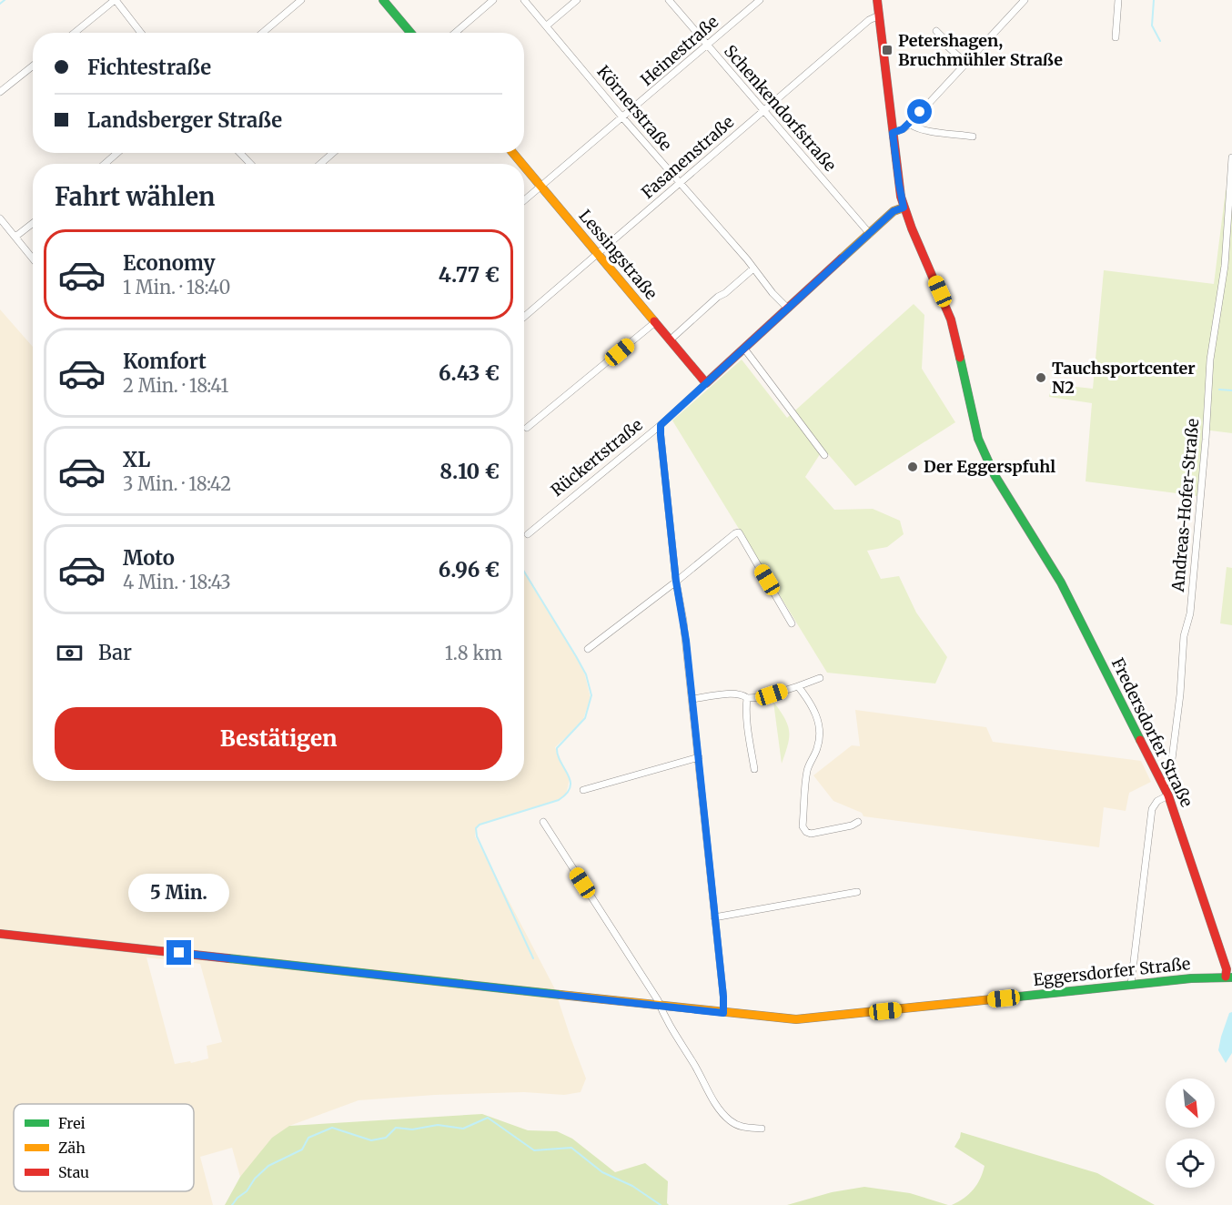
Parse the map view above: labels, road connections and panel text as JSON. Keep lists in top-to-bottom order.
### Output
{
  "streets": {
    "street": [
      "Heinestraße",
      "Körnerstraße",
      "Schenkendorfstraße",
      "Fasanenstraße",
      "Lessingstraße",
      "Rückertstraße",
      "Andreas-Hofer-Straße",
      "Fredersdorfer Straße",
      "Eggersdorfer Straße"
    ]
  },
  "crossings": [
    ["Heinestraße", "Körnerstraße"],
    ["Heinestraße", "Schenkendorfstraße"],
    ["Heinestraße", "Lessingstraße"],
    ["Körnerstraße", "Fasanenstraße"],
    ["Körnerstraße", "Rückertstraße"],
    ["Schenkendorfstraße", "Fasanenstraße"],
    ["Schenkendorfstraße", "Rückertstraße"],
    ["Fasanenstraße", "Lessingstraße"],
    ["Fasanenstraße", "Fredersdorfer Straße"],
    ["Lessingstraße", "Rückertstraße"],
    ["Rückertstraße", "Fredersdorfer Straße"],
    ["Andreas-Hofer-Straße", "Fredersdorfer Straße"],
    ["Fredersdorfer Straße", "Eggersdorfer Straße"]
  ],
  "places": {
    "transit": ["Petershagen, Bruchmühler Straße"],
    "other": ["Tauchsportcenter N2", "Der Eggerspfuhl"]
  },
  "legend": ["Frei", "Zäh", "Stau"],
  "north": "bottom right",
  "page": {
    "banner": ["Fichtestraße", "Landsberger Straße"],
    "heading": "Fahrt wählen",
    "list": [
      {
        "name": "Economy",
        "note": "1 Min. · 18:40",
        "value": "4.77 €"
      },
      {
        "name": "Komfort",
        "note": "2 Min. · 18:41",
        "value": "6.43 €"
      },
      {
        "name": "XL",
        "note": "3 Min. · 18:42",
        "value": "8.10 €"
      },
      {
        "name": "Moto",
        "note": "4 Min. · 18:43",
        "value": "6.96 €"
      }
    ],
    "pay": ["Bar", "1.8 km"],
    "buttons": "Bestätigen",
    "bubble": "5 Min."
  }
}
